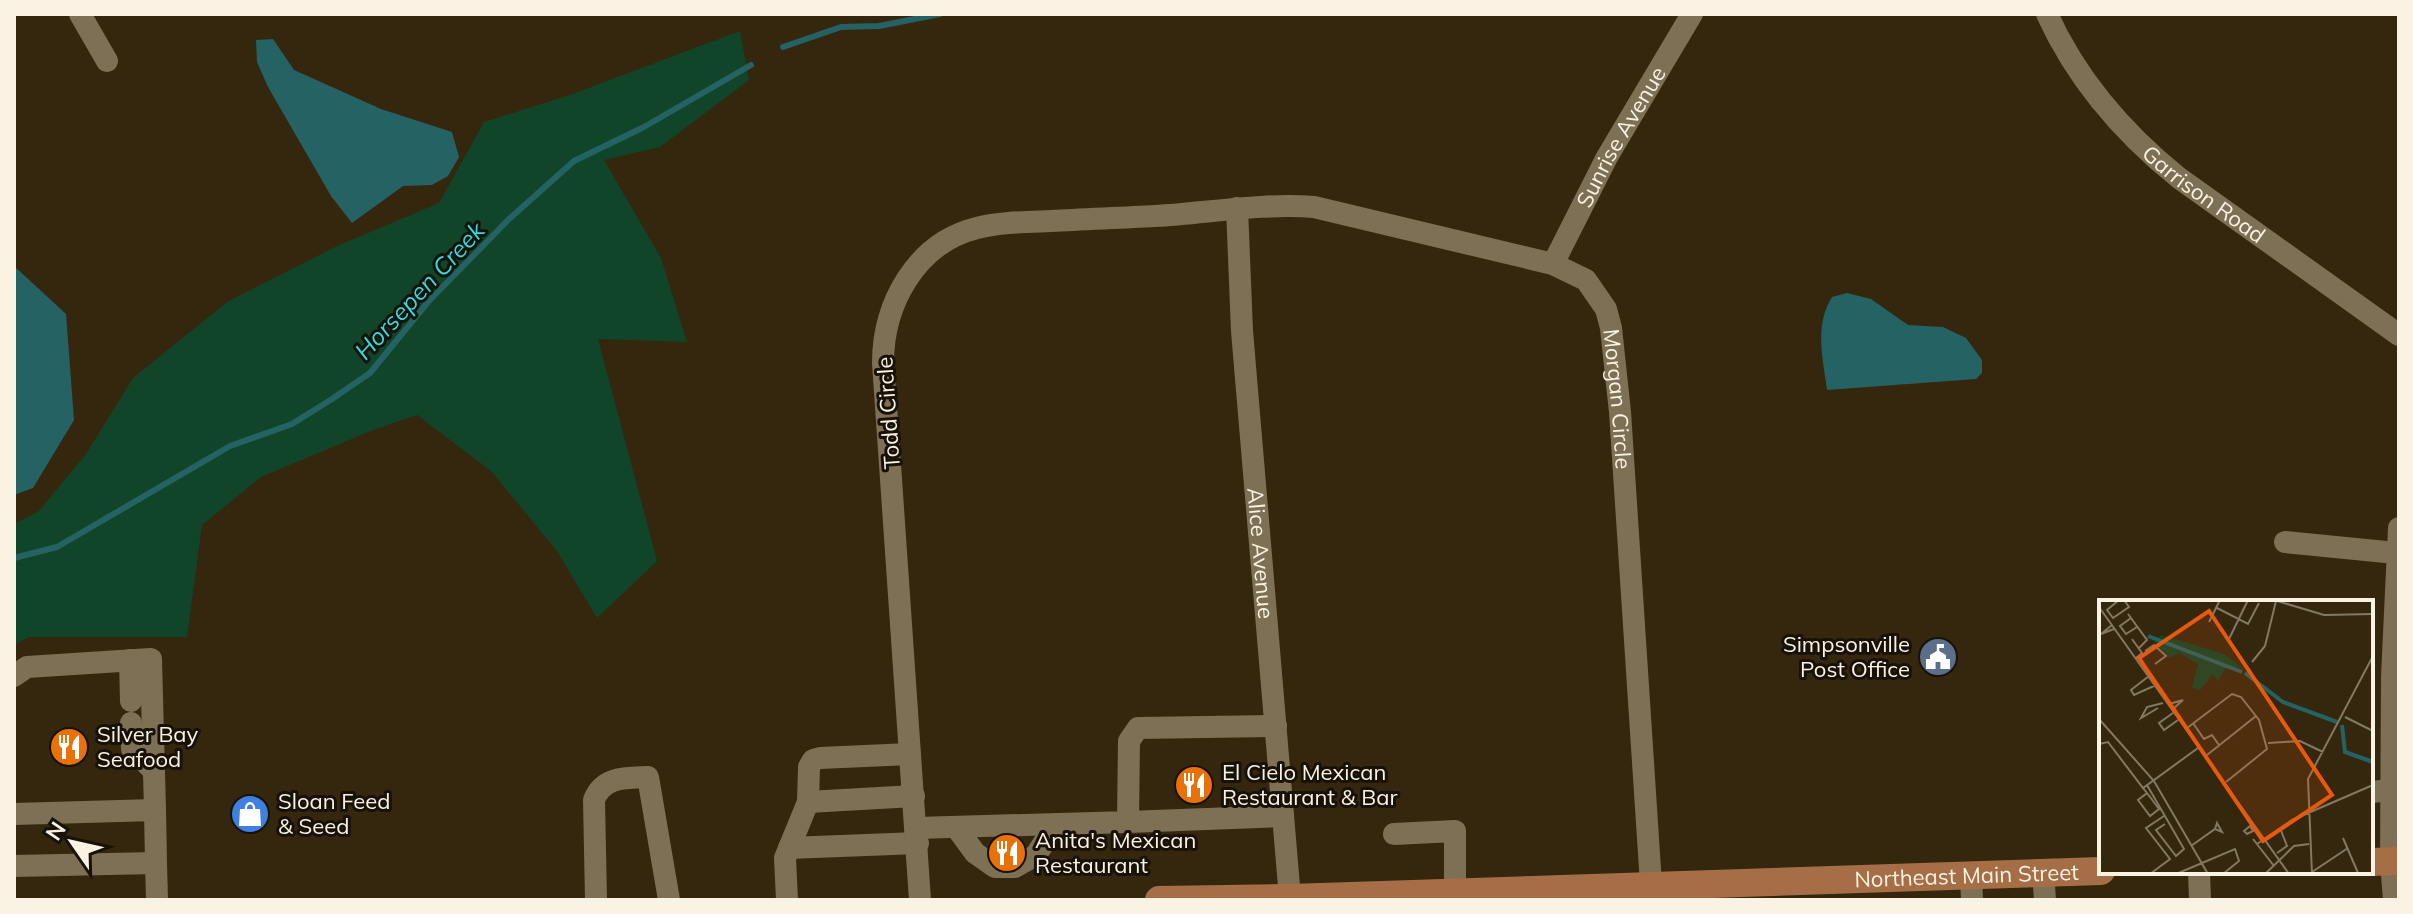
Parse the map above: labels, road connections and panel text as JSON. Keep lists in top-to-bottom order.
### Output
{
  "streets": {
    "main road": ["Northeast Main Street"],
    "street": [
      "Sunrise Avenue",
      "Garrison Road",
      "Morgan Circle",
      "Todd Circle",
      "Alice Avenue"
    ]
  },
  "crossings": [
    ["Sunrise Avenue", "Morgan Circle"],
    ["Morgan Circle", "Todd Circle"],
    ["Morgan Circle", "Alice Avenue"],
    ["Morgan Circle", "Northeast Main Street"],
    ["Todd Circle", "Alice Avenue"],
    ["Alice Avenue", "Northeast Main Street"]
  ],
  "water": ["Horsepen Creek"],
  "places": {
    "public building": ["Simpsonville Post Office"],
    "restaurant": ["Silver Bay Seafood", "El Cielo Mexican Restaurant & Bar", "Anita's Mexican Restaurant"],
    "shop": ["Sloan Feed & Seed"]
  },
  "north": "top left"
}
